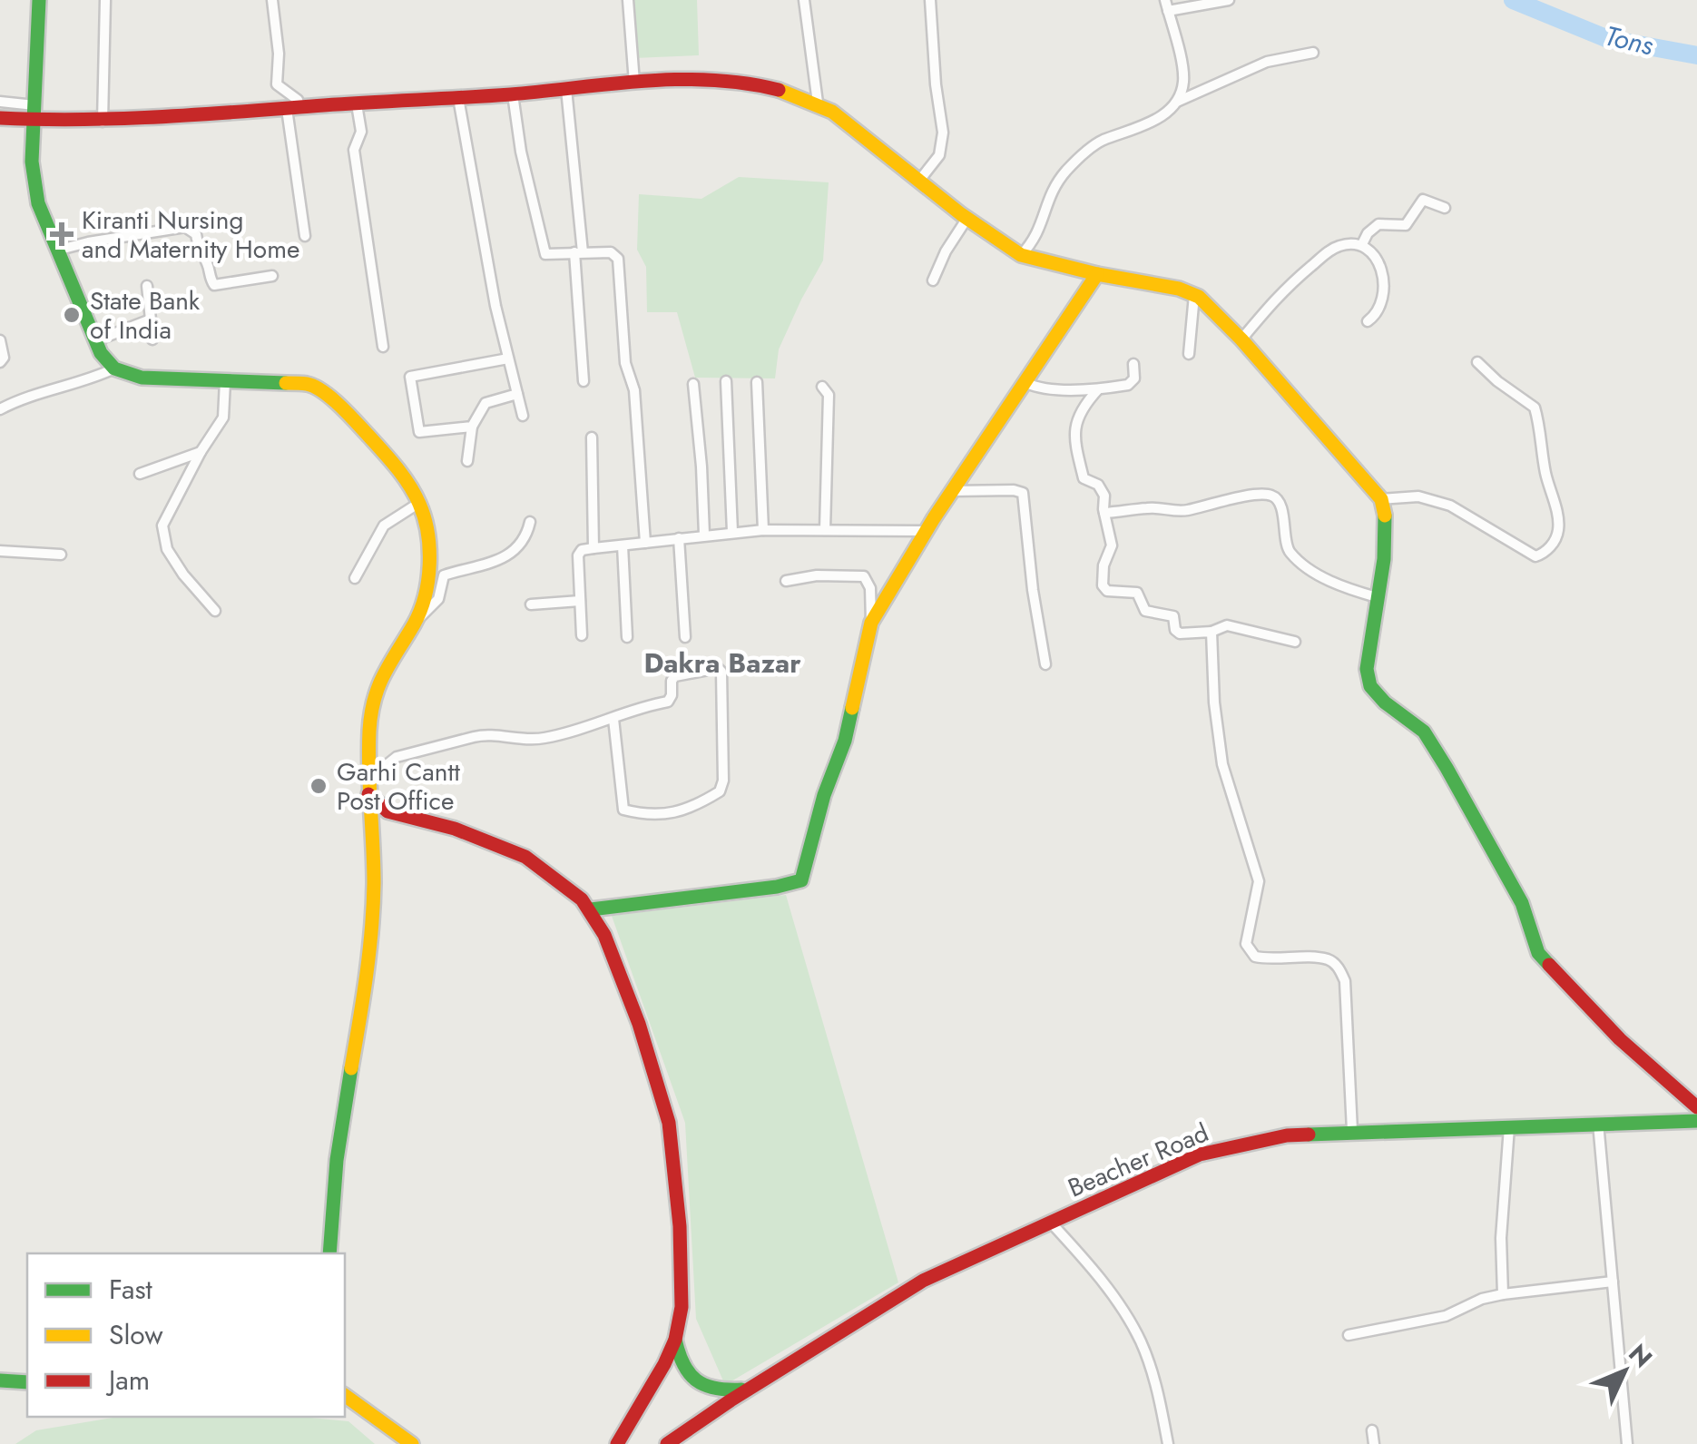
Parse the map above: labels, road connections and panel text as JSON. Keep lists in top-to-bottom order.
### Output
{
  "streets": {
    "street": ["Beacher Road"]
  },
  "districts": ["Dakra Bazar"],
  "water": ["Tons"],
  "places": {
    "health": ["Kiranti Nursing and Maternity Home"],
    "other": ["State Bank of India", "Garhi Cantt Post Office"]
  },
  "legend": ["Fast", "Slow", "Jam"],
  "north": "top right"
}
